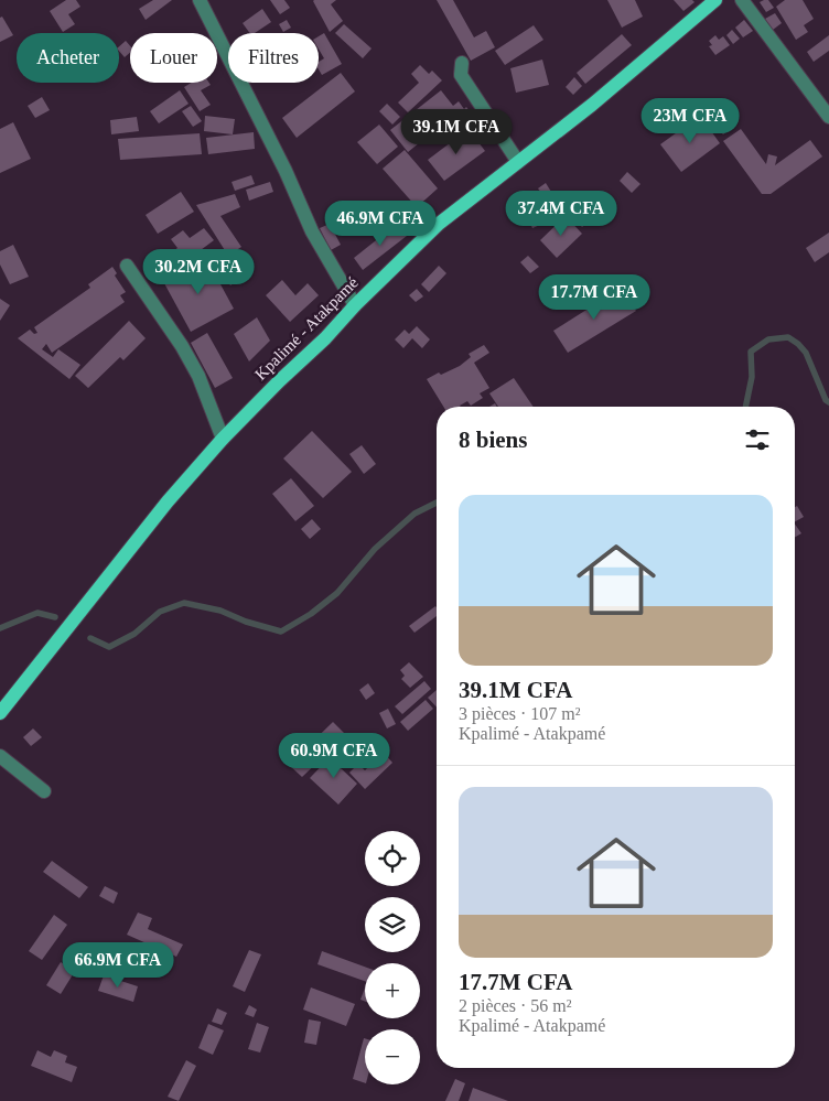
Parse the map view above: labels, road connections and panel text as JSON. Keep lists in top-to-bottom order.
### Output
{
  "streets": {
    "main road": ["Kpalimé - Atakpamé"]
  },
  "page": {
    "chip": ["Acheter", "Louer", "Filtres"],
    "price": [
      "23M CFA",
      "39.1M CFA",
      "37.4M CFA",
      "46.9M CFA",
      "30.2M CFA",
      "17.7M CFA",
      "60.9M CFA",
      "66.9M CFA"
    ],
    "heading": "8 biens",
    "list": [
      {
        "name": "39.1M CFA",
        "note": "3 pièces · 107 m² · Kpalimé - Atakpamé"
      },
      {
        "name": "17.7M CFA",
        "note": "2 pièces · 56 m² · Kpalimé - Atakpamé"
      }
    ],
    "map_buttons": ["+", "−"]
  }
}
